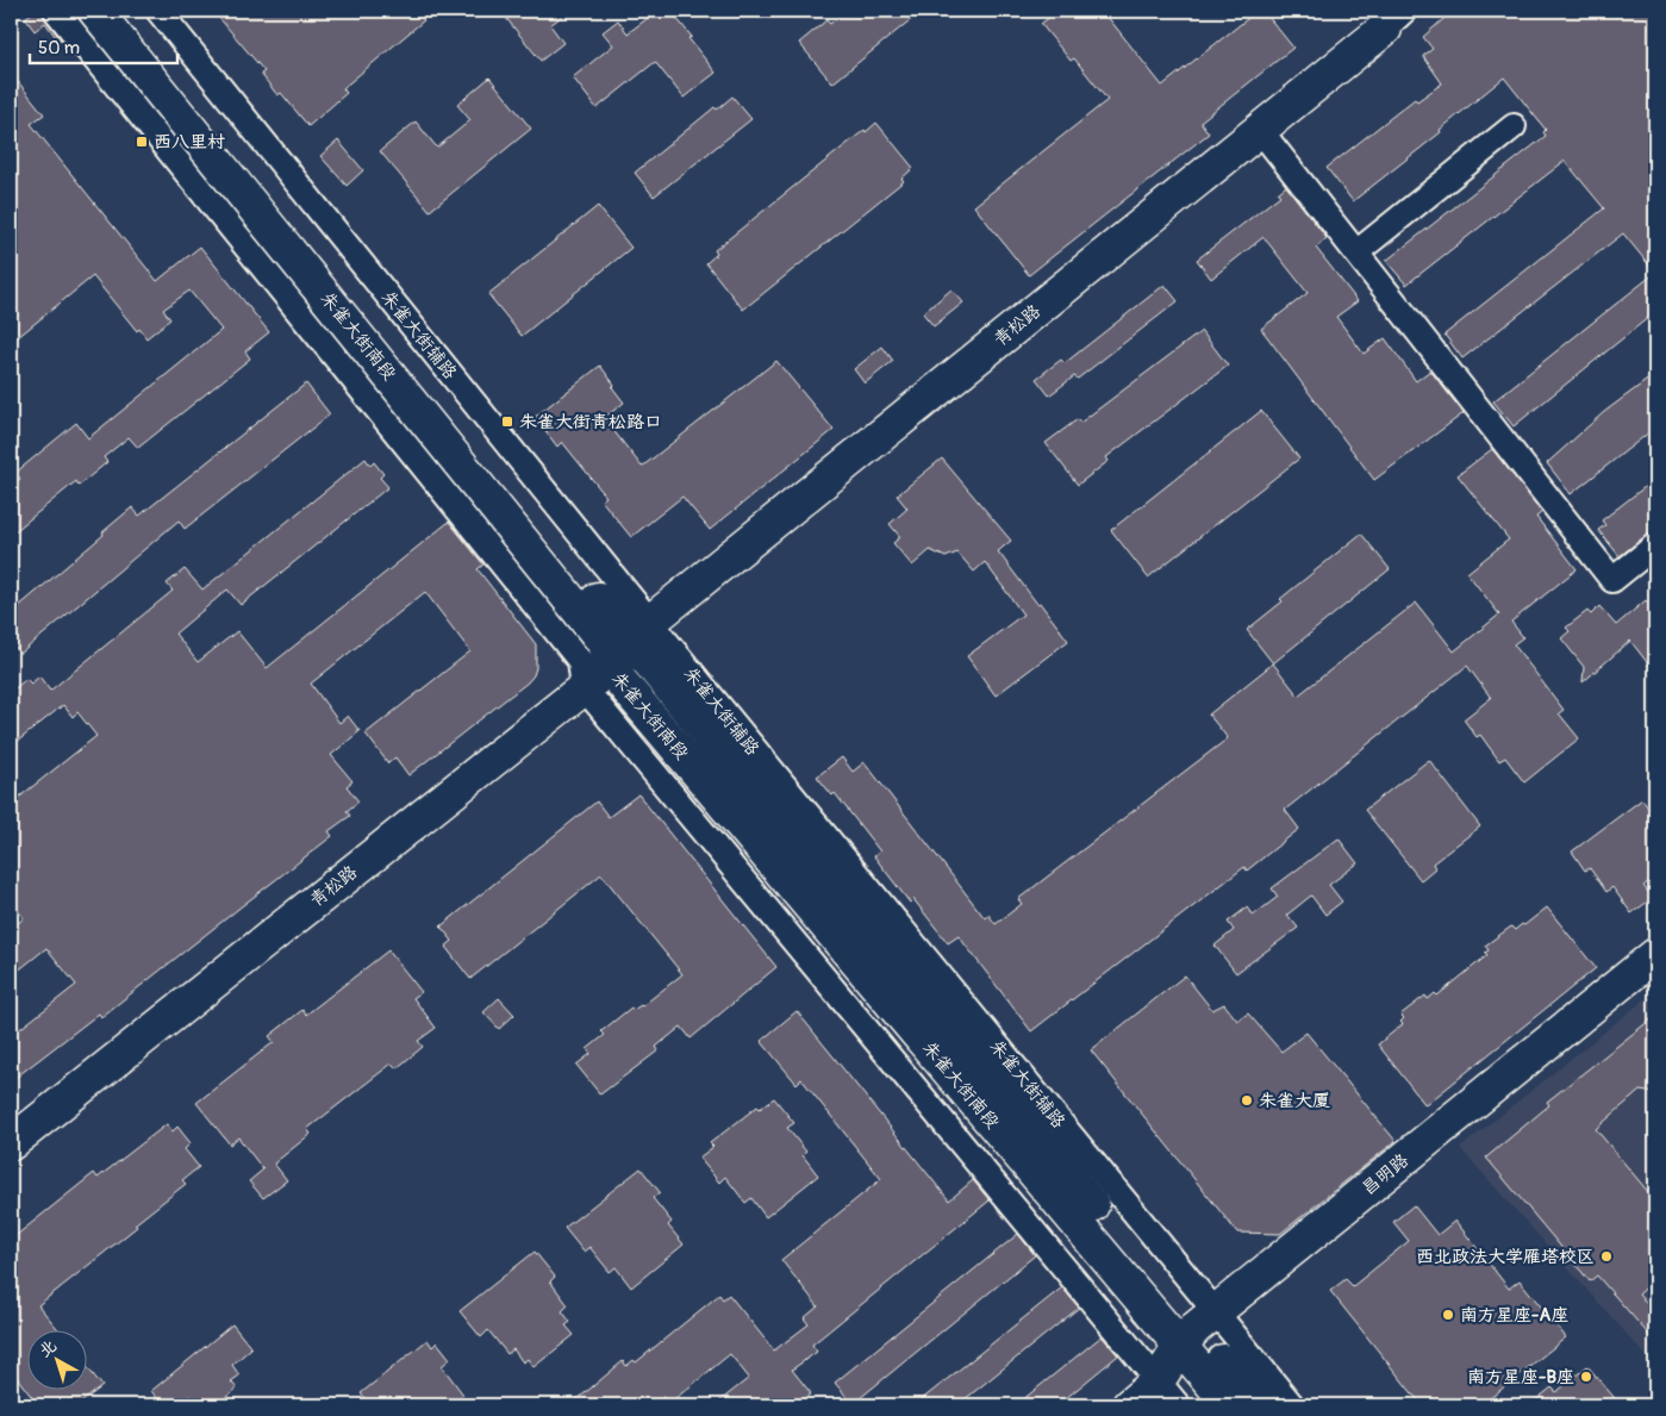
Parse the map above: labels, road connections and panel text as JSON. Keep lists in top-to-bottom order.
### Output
{
  "streets": {
    "main road": ["青松路", "朱雀大街南段", "昌明路"],
    "street": ["朱雀大街辅路"]
  },
  "crossings": [
    ["青松路", "朱雀大街辅路"],
    ["青松路", "朱雀大街南段"],
    ["朱雀大街辅路", "朱雀大街南段"],
    ["朱雀大街辅路", "昌明路"],
    ["朱雀大街南段", "昌明路"]
  ],
  "places": {
    "transit": ["西八里村", "朱雀大街青松路口"],
    "other": [
      "朱雀大厦",
      "西北政法大学雁塔校区",
      "南方星座-A座",
      "南方星座-B座"
    ]
  },
  "scale_bar": "50 m",
  "north": "top left"
}
